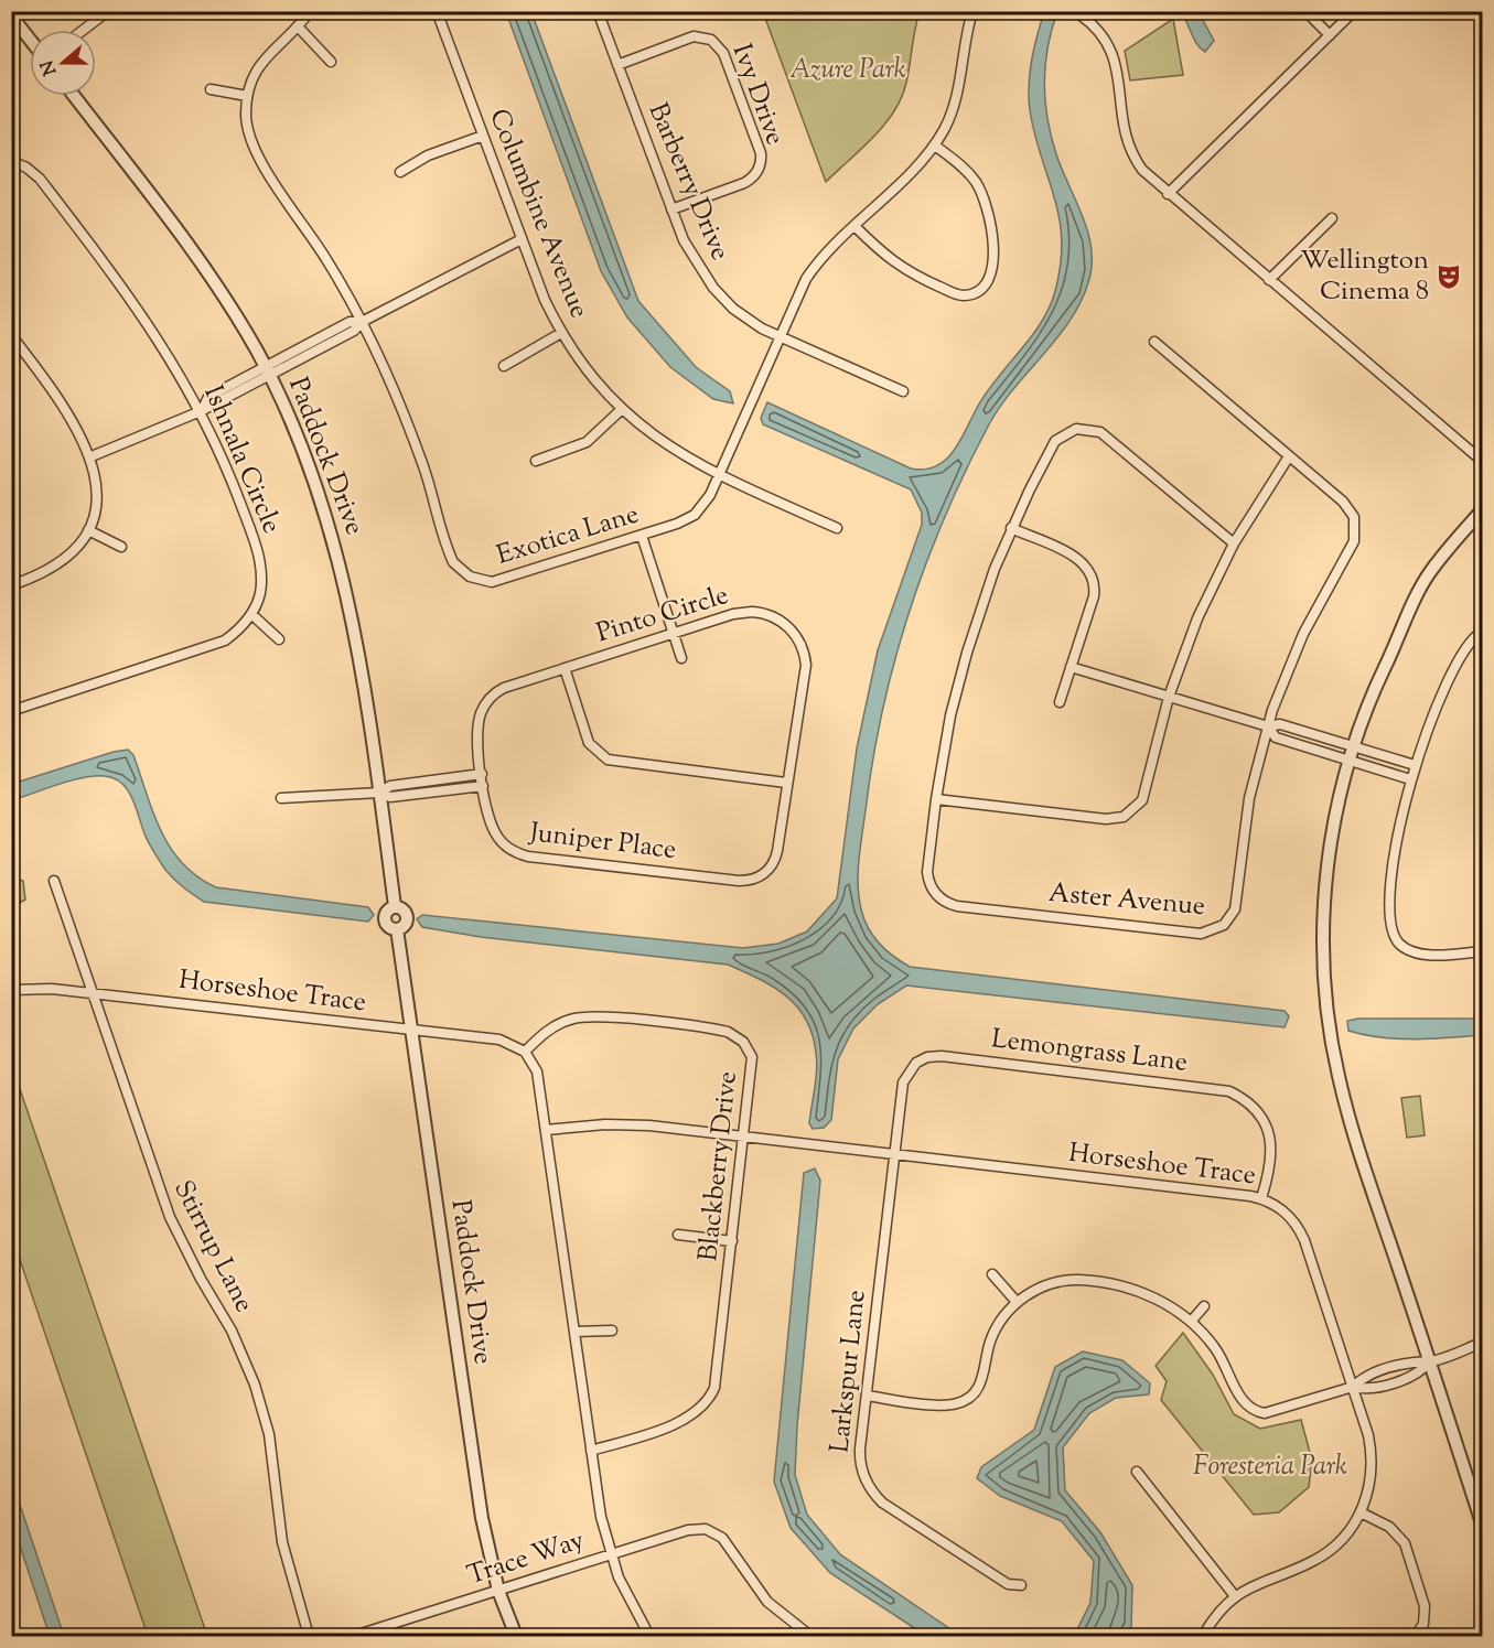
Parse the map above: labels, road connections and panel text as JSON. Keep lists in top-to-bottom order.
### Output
{
  "streets": {
    "street": [
      "Ivy Drive",
      "Barberry Drive",
      "Columbine Avenue",
      "Paddock Drive",
      "Ishnala Circle",
      "Exotica Lane",
      "Pinto Circle",
      "Juniper Place",
      "Aster Avenue",
      "Horseshoe Trace",
      "Lemongrass Lane",
      "Blackberry Drive",
      "Stirrup Lane",
      "Larkspur Lane",
      "Trace Way"
    ]
  },
  "crossings": [
    ["Ivy Drive", "Barberry Drive"],
    ["Barberry Drive", "Exotica Lane"],
    ["Columbine Avenue", "Exotica Lane"],
    ["Paddock Drive", "Horseshoe Trace"],
    ["Paddock Drive", "Trace Way"],
    ["Pinto Circle", "Juniper Place"],
    ["Horseshoe Trace", "Lemongrass Lane"],
    ["Horseshoe Trace", "Blackberry Drive"],
    ["Horseshoe Trace", "Stirrup Lane"],
    ["Horseshoe Trace", "Larkspur Lane"],
    ["Lemongrass Lane", "Larkspur Lane"]
  ],
  "parks": ["Azure Park", "Foresteria Park"],
  "places": {
    "theatre": ["Wellington Cinema 8"]
  },
  "north": "left"
}
